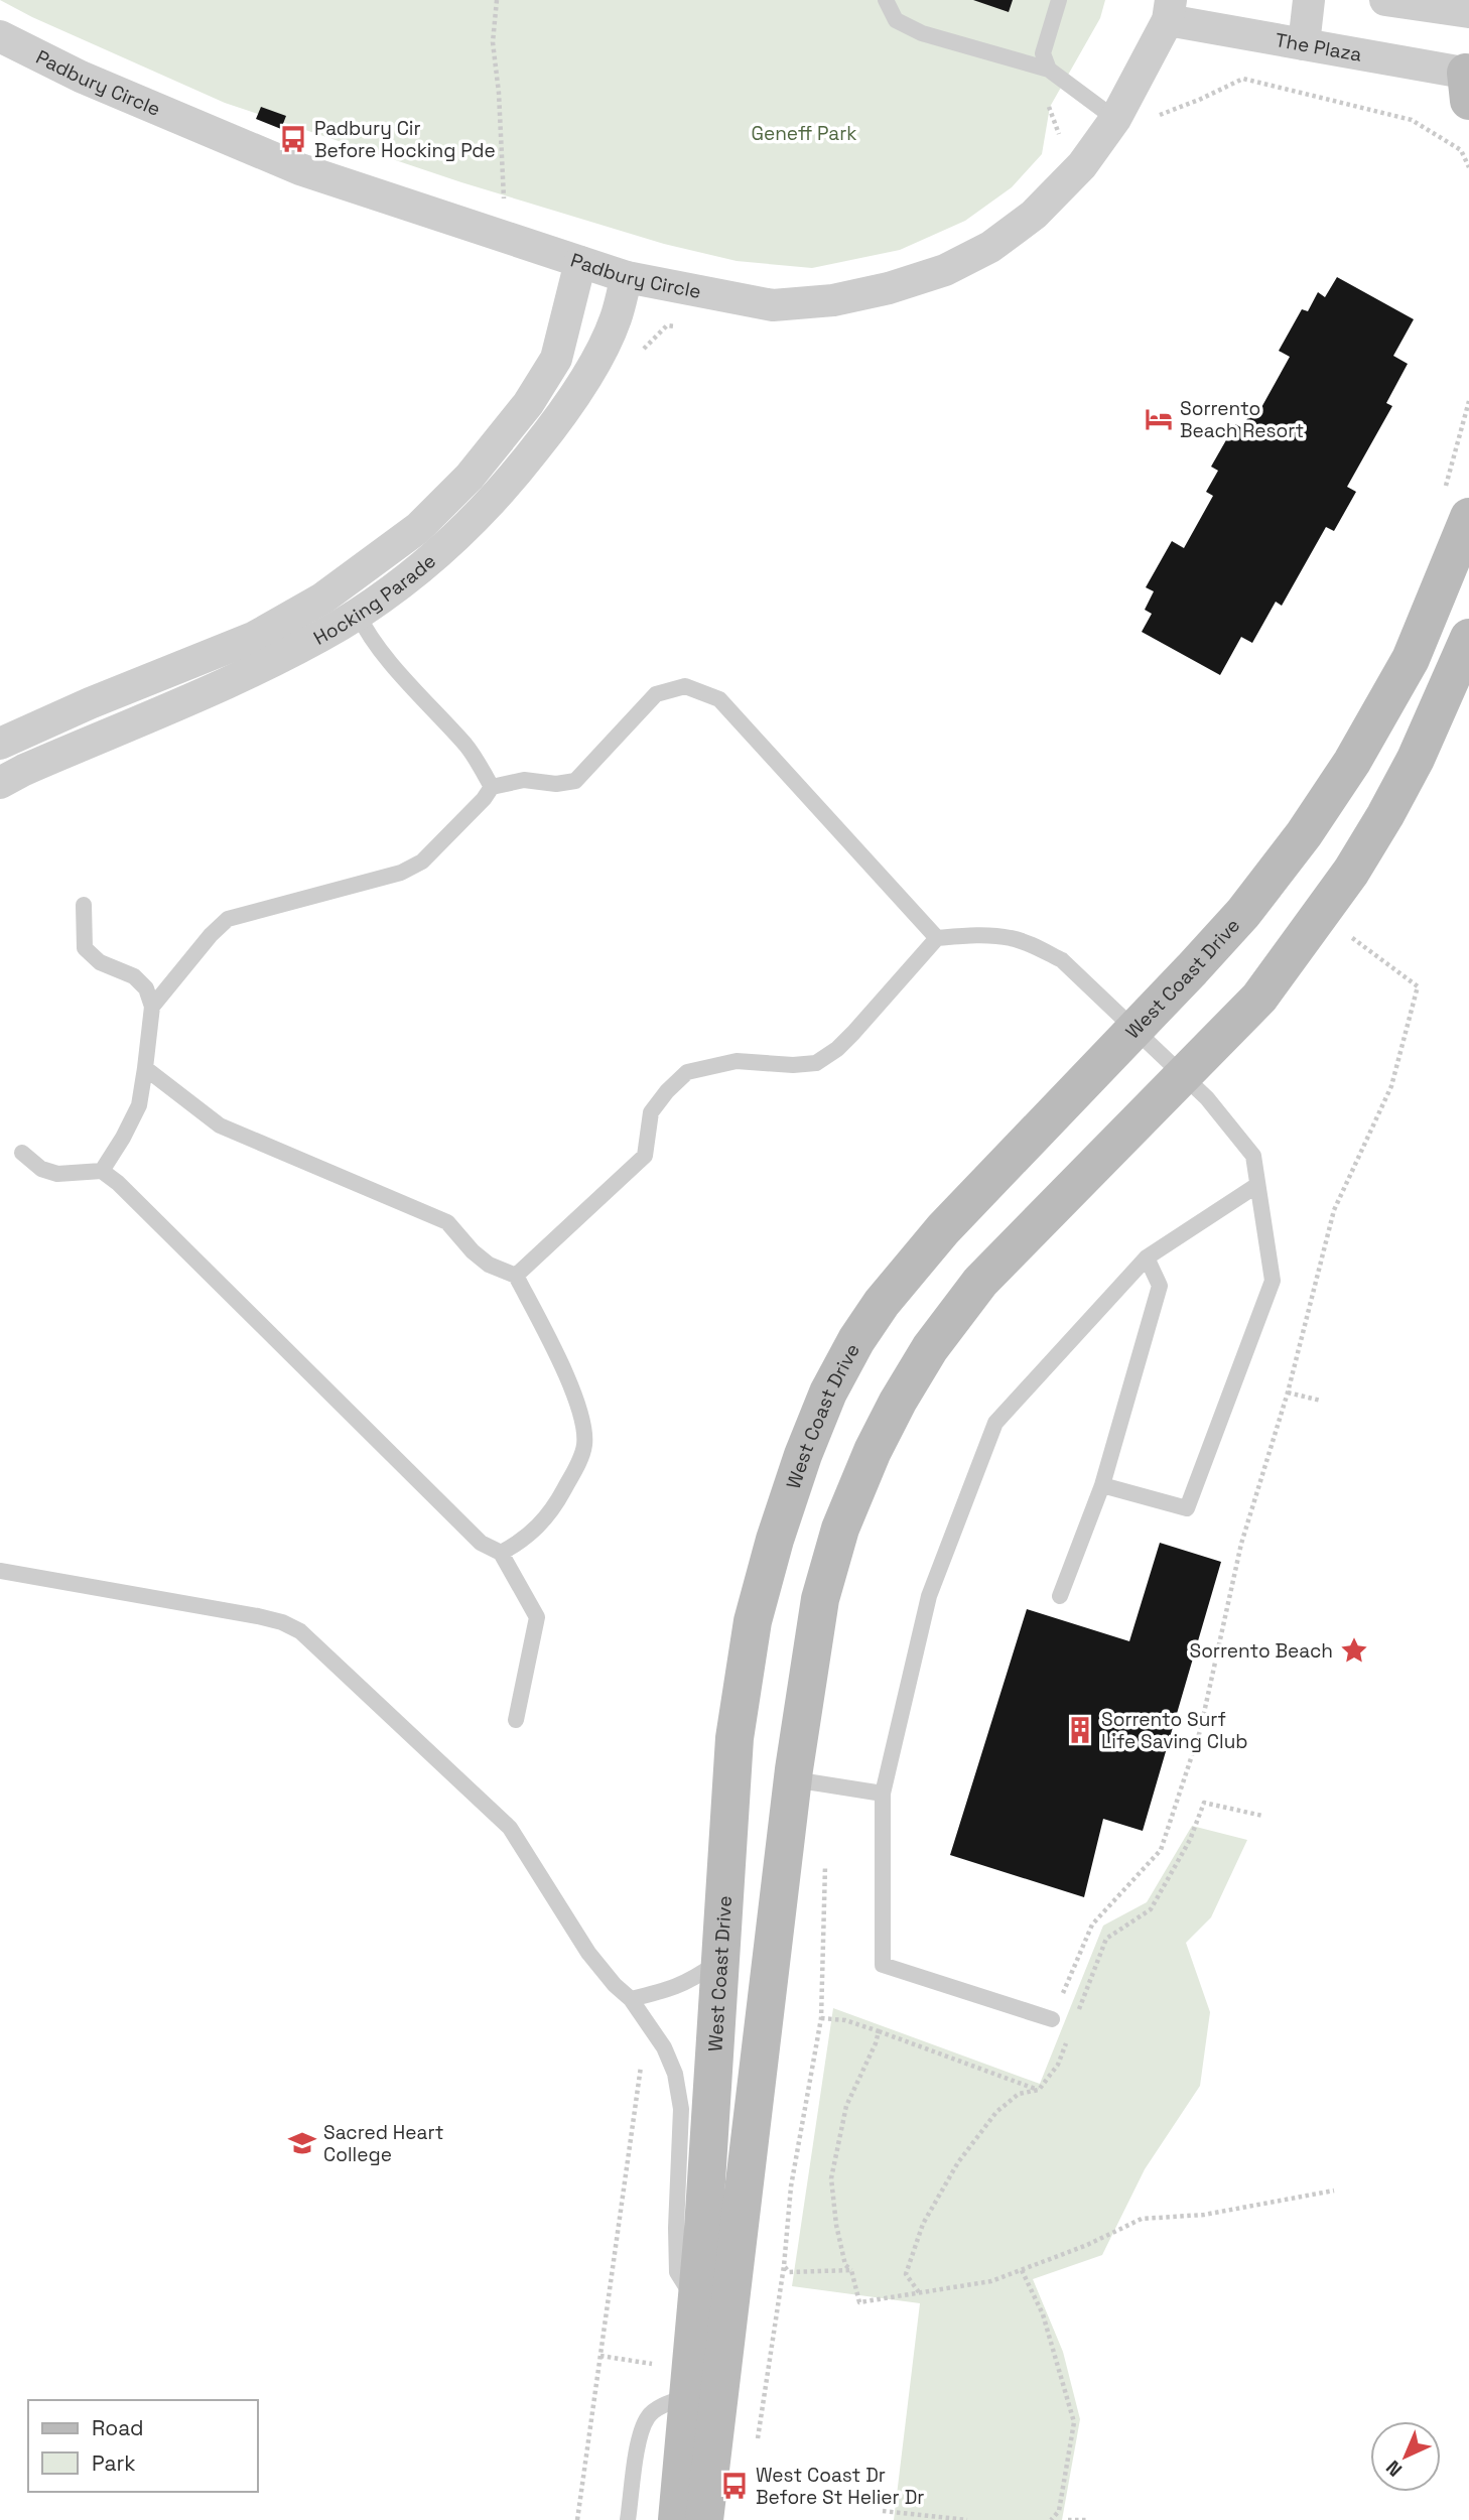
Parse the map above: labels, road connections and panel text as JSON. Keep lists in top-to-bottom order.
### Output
{
  "streets": {
    "main road": ["West Coast Drive"],
    "street": ["The Plaza", "Padbury Circle", "Hocking Parade"]
  },
  "crossings": [
    ["The Plaza", "Padbury Circle"],
    ["Padbury Circle", "Hocking Parade"]
  ],
  "parks": ["Geneff Park"],
  "places": {
    "bus stop": ["Padbury Cir Before Hocking Pde", "West Coast Dr Before St Helier Dr"],
    "hotel": ["Sorrento Beach Resort"],
    "place": ["Sorrento Beach"],
    "building": ["Sorrento Surf Life Saving Club"],
    "school or university": ["Sacred Heart College"]
  },
  "legend": ["Road", "Park"],
  "north": "bottom left"
}
